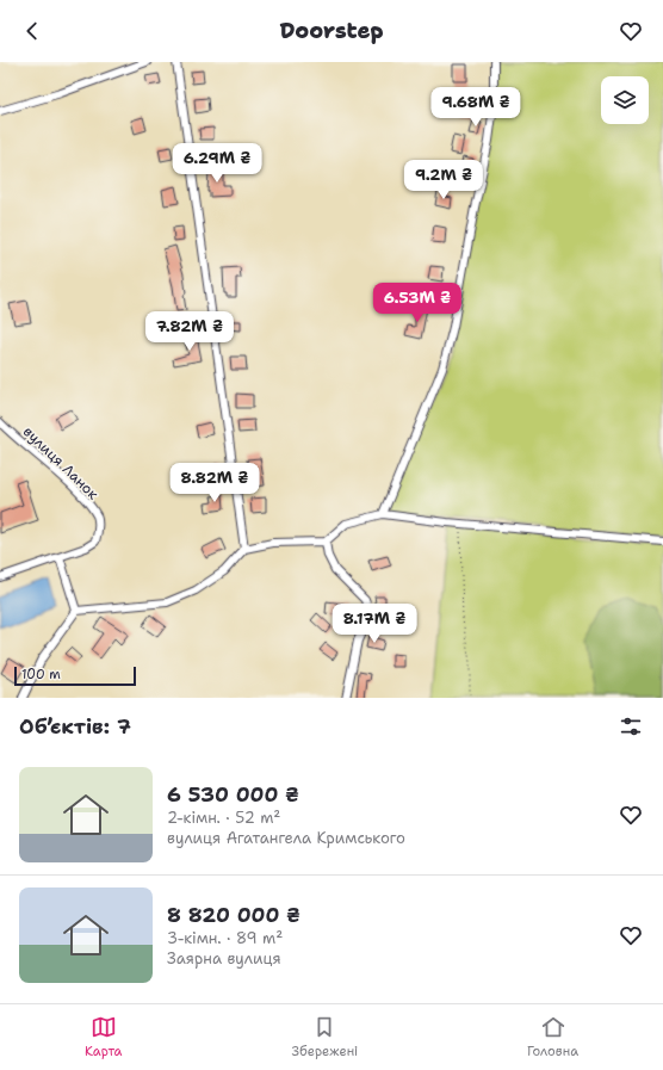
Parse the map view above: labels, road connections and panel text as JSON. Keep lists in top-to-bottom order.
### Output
{
  "streets": {
    "street": ["вулиця Ланок"]
  },
  "scale_bar": "100 m",
  "page": {
    "header": "Doorstep",
    "price": [
      "9.68M ₴",
      "6.29M ₴",
      "9.2M ₴",
      "6.53M ₴",
      "7.82M ₴",
      "8.82M ₴",
      "8.17M ₴"
    ],
    "scale": "100 m",
    "heading": "Об’єктів: 7",
    "list": [
      {
        "name": "6 530 000 ₴",
        "note": "2-кімн. · 52 m² · вулиця Агатангела Кримського"
      },
      {
        "name": "8 820 000 ₴",
        "note": "3-кімн. · 89 m² · Заярна вулиця"
      }
    ],
    "tabs": ["Карта", "Збережені", "Головна"]
  }
}
